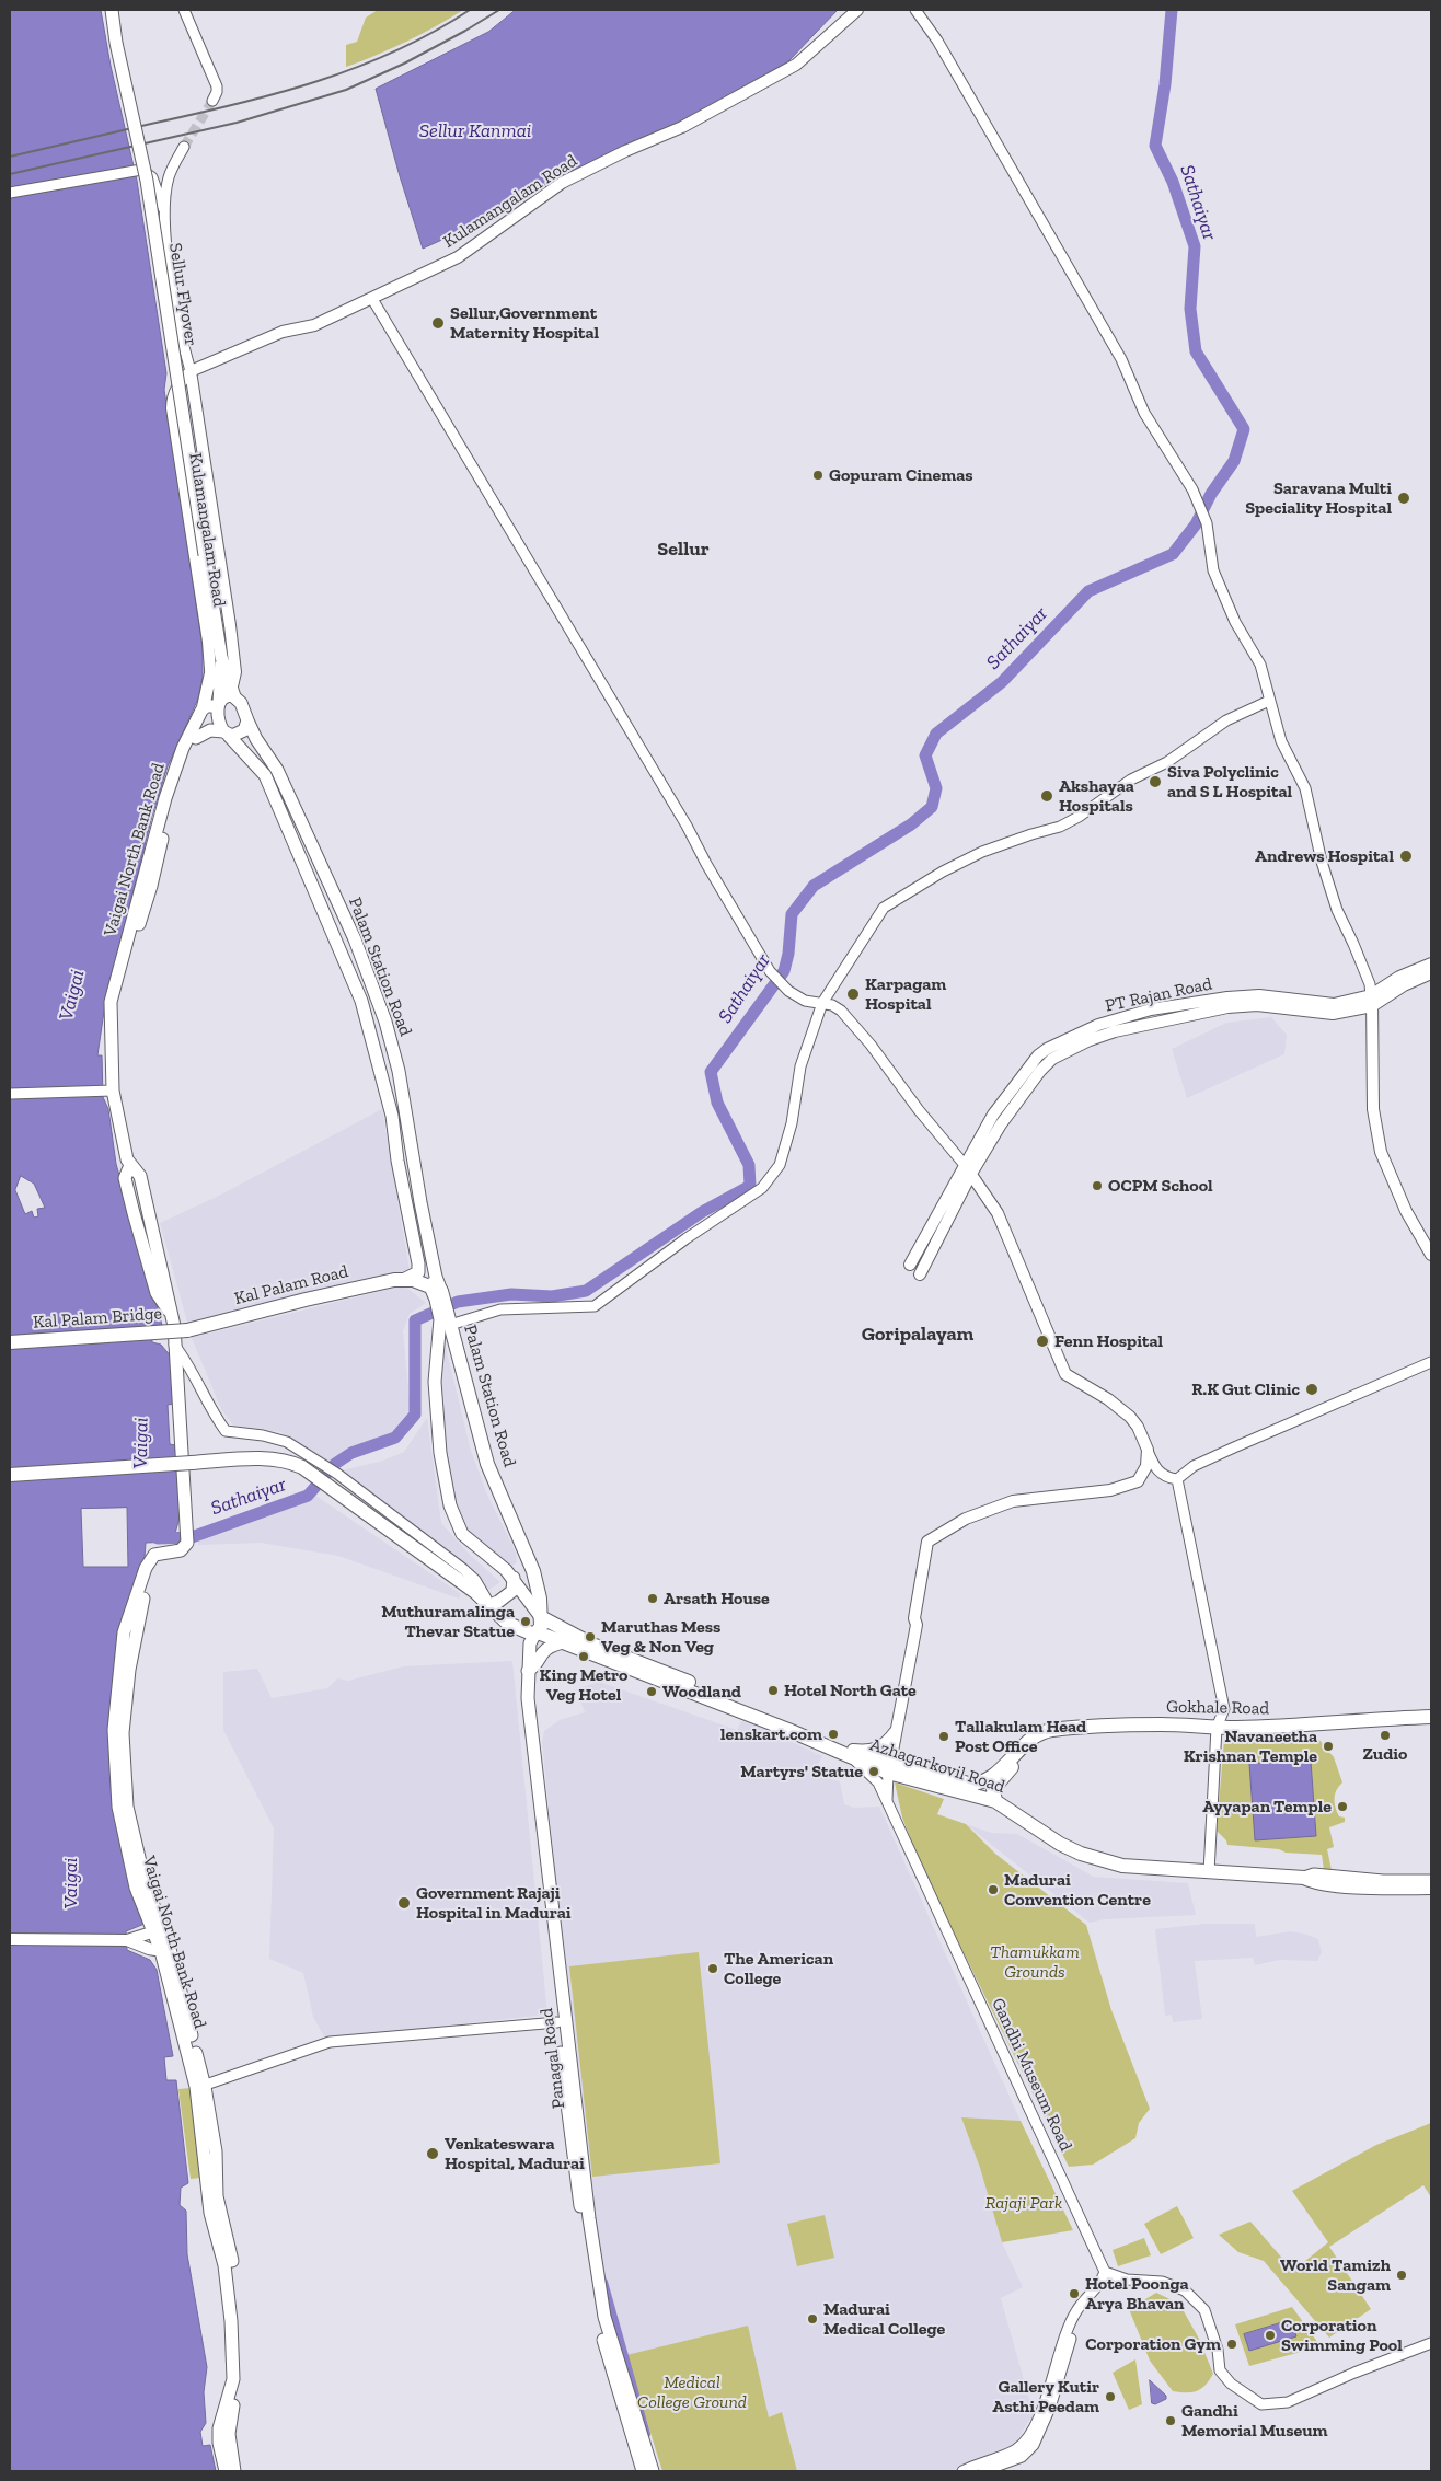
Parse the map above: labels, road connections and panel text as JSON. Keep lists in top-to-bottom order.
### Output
{
  "streets": {
    "highway": [
      "Palam Station Road",
      "Kal Palam Road",
      "Kal Palam Bridge",
      "Gokhale Road",
      "Azhagarkovil Road"
    ],
    "main road": [
      "Kulamangalam Road",
      "Sellur Flyover",
      "Vaigai North Bank Road",
      "PT Rajan Road",
      "Panagal Road"
    ],
    "street": ["Gandhi Museum Road"]
  },
  "crossings": [
    ["Kulamangalam Road", "Vaigai North Bank Road"],
    ["Kulamangalam Road", "Palam Station Road"],
    ["Palam Station Road", "Kal Palam Road"],
    ["Palam Station Road", "Azhagarkovil Road"],
    ["Palam Station Road", "Panagal Road"],
    ["Kal Palam Road", "Kal Palam Bridge"],
    ["Gokhale Road", "Azhagarkovil Road"],
    ["Azhagarkovil Road", "Panagal Road"],
    ["Azhagarkovil Road", "Gandhi Museum Road"]
  ],
  "districts": ["Sellur", "Goripalayam"],
  "water": ["Sellur Kanmai", "Sathaiyar", "Vaigai"],
  "parks": ["Thamukkam Grounds", "Rajaji Park", "Medical College Ground"],
  "places": [
    "Sellur,Government Maternity Hospital",
    "Gopuram Cinemas",
    "Saravana Multi Speciality Hospital",
    "Siva Polyclinic and S L Hospital",
    "Akshayaa Hospitals",
    "Andrews Hospital",
    "Karpagam Hospital",
    "OCPM School",
    "Fenn Hospital",
    "R.K Gut Clinic",
    "Arsath House",
    "Muthuramalinga Thevar Statue",
    "Maruthas Mess Veg & Non Veg",
    "King Metro Veg Hotel",
    "Hotel North Gate",
    "Woodland",
    "lenskart.com",
    "Zudio",
    "Tallakulam Head Post Office",
    "Navaneetha Krishnan Temple",
    "Martyrs' Statue",
    "Ayyapan Temple",
    "Madurai Convention Centre",
    "Government Rajaji Hospital in Madurai",
    "The American College",
    "Venkateswara Hospital, Madurai",
    "World Tamizh Sangam",
    "Hotel Poonga Arya Bhavan",
    "Madurai Medical College",
    "Corporation Swimming Pool",
    "Corporation Gym",
    "Gallery Kutir Asthi Peedam",
    "Gandhi Memorial Museum"
  ]
}
